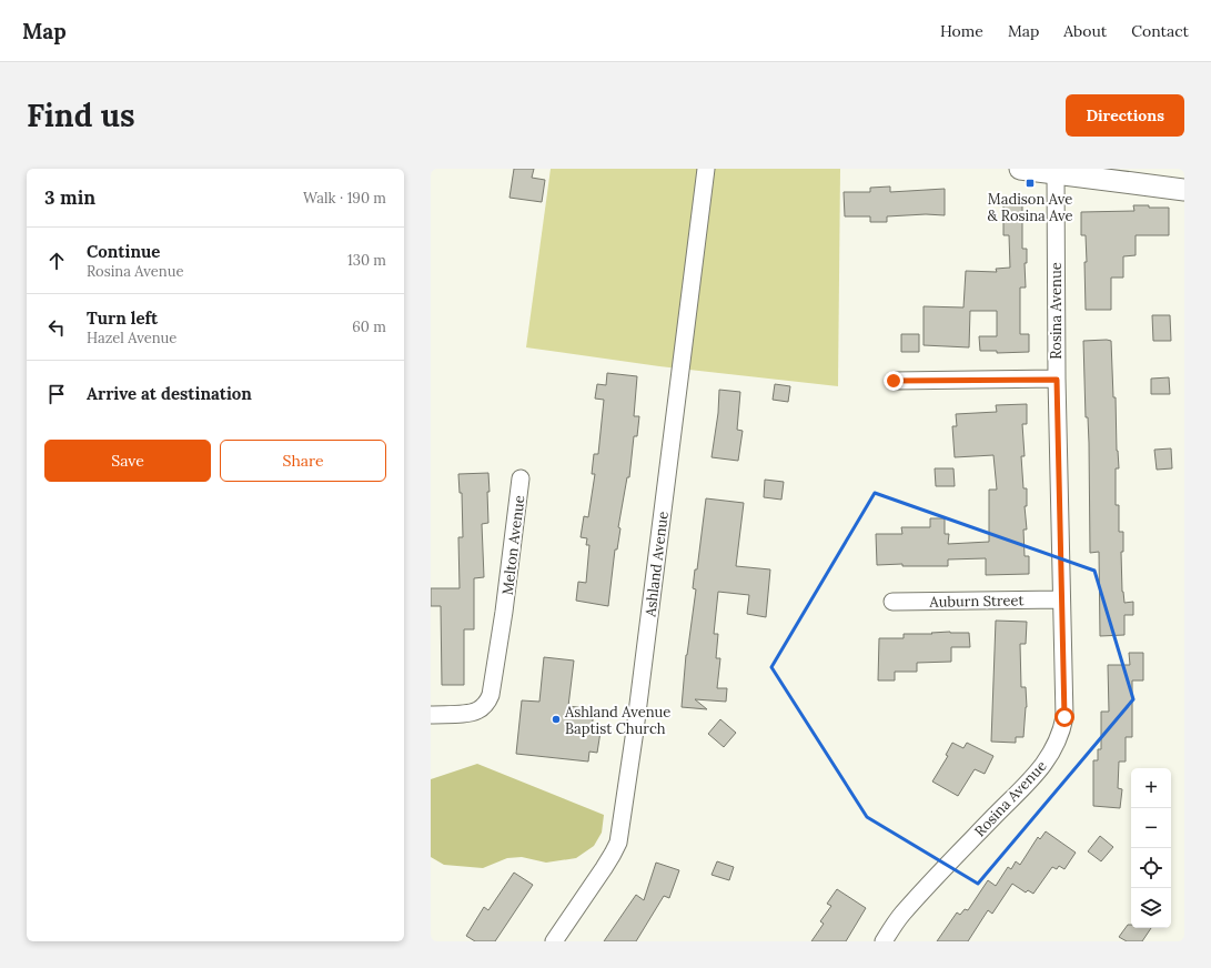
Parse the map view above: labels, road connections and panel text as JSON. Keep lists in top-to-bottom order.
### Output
{
  "streets": {
    "street": [
      "Rosina Avenue",
      "Melton Avenue",
      "Ashland Avenue",
      "Auburn Street"
    ]
  },
  "crossings": [
    ["Rosina Avenue", "Auburn Street"]
  ],
  "places": {
    "transit": ["Madison Ave & Rosina Ave"],
    "other": ["Ashland Avenue Baptist Church"]
  },
  "page": {
    "header": "Map",
    "nav": [
      "Home",
      "Map",
      "About",
      "Contact"
    ],
    "buttons": [
      "Directions",
      ["Save", "Share"]
    ],
    "title": "Find us",
    "heading": ["3 min", "Walk · 190 m"],
    "list": [
      ["Continue", "Rosina Avenue", "130 m"],
      ["Turn left", "Hazel Avenue", "60 m"],
      "Arrive at destination"
    ],
    "map_buttons": ["+", "−"]
  }
}
